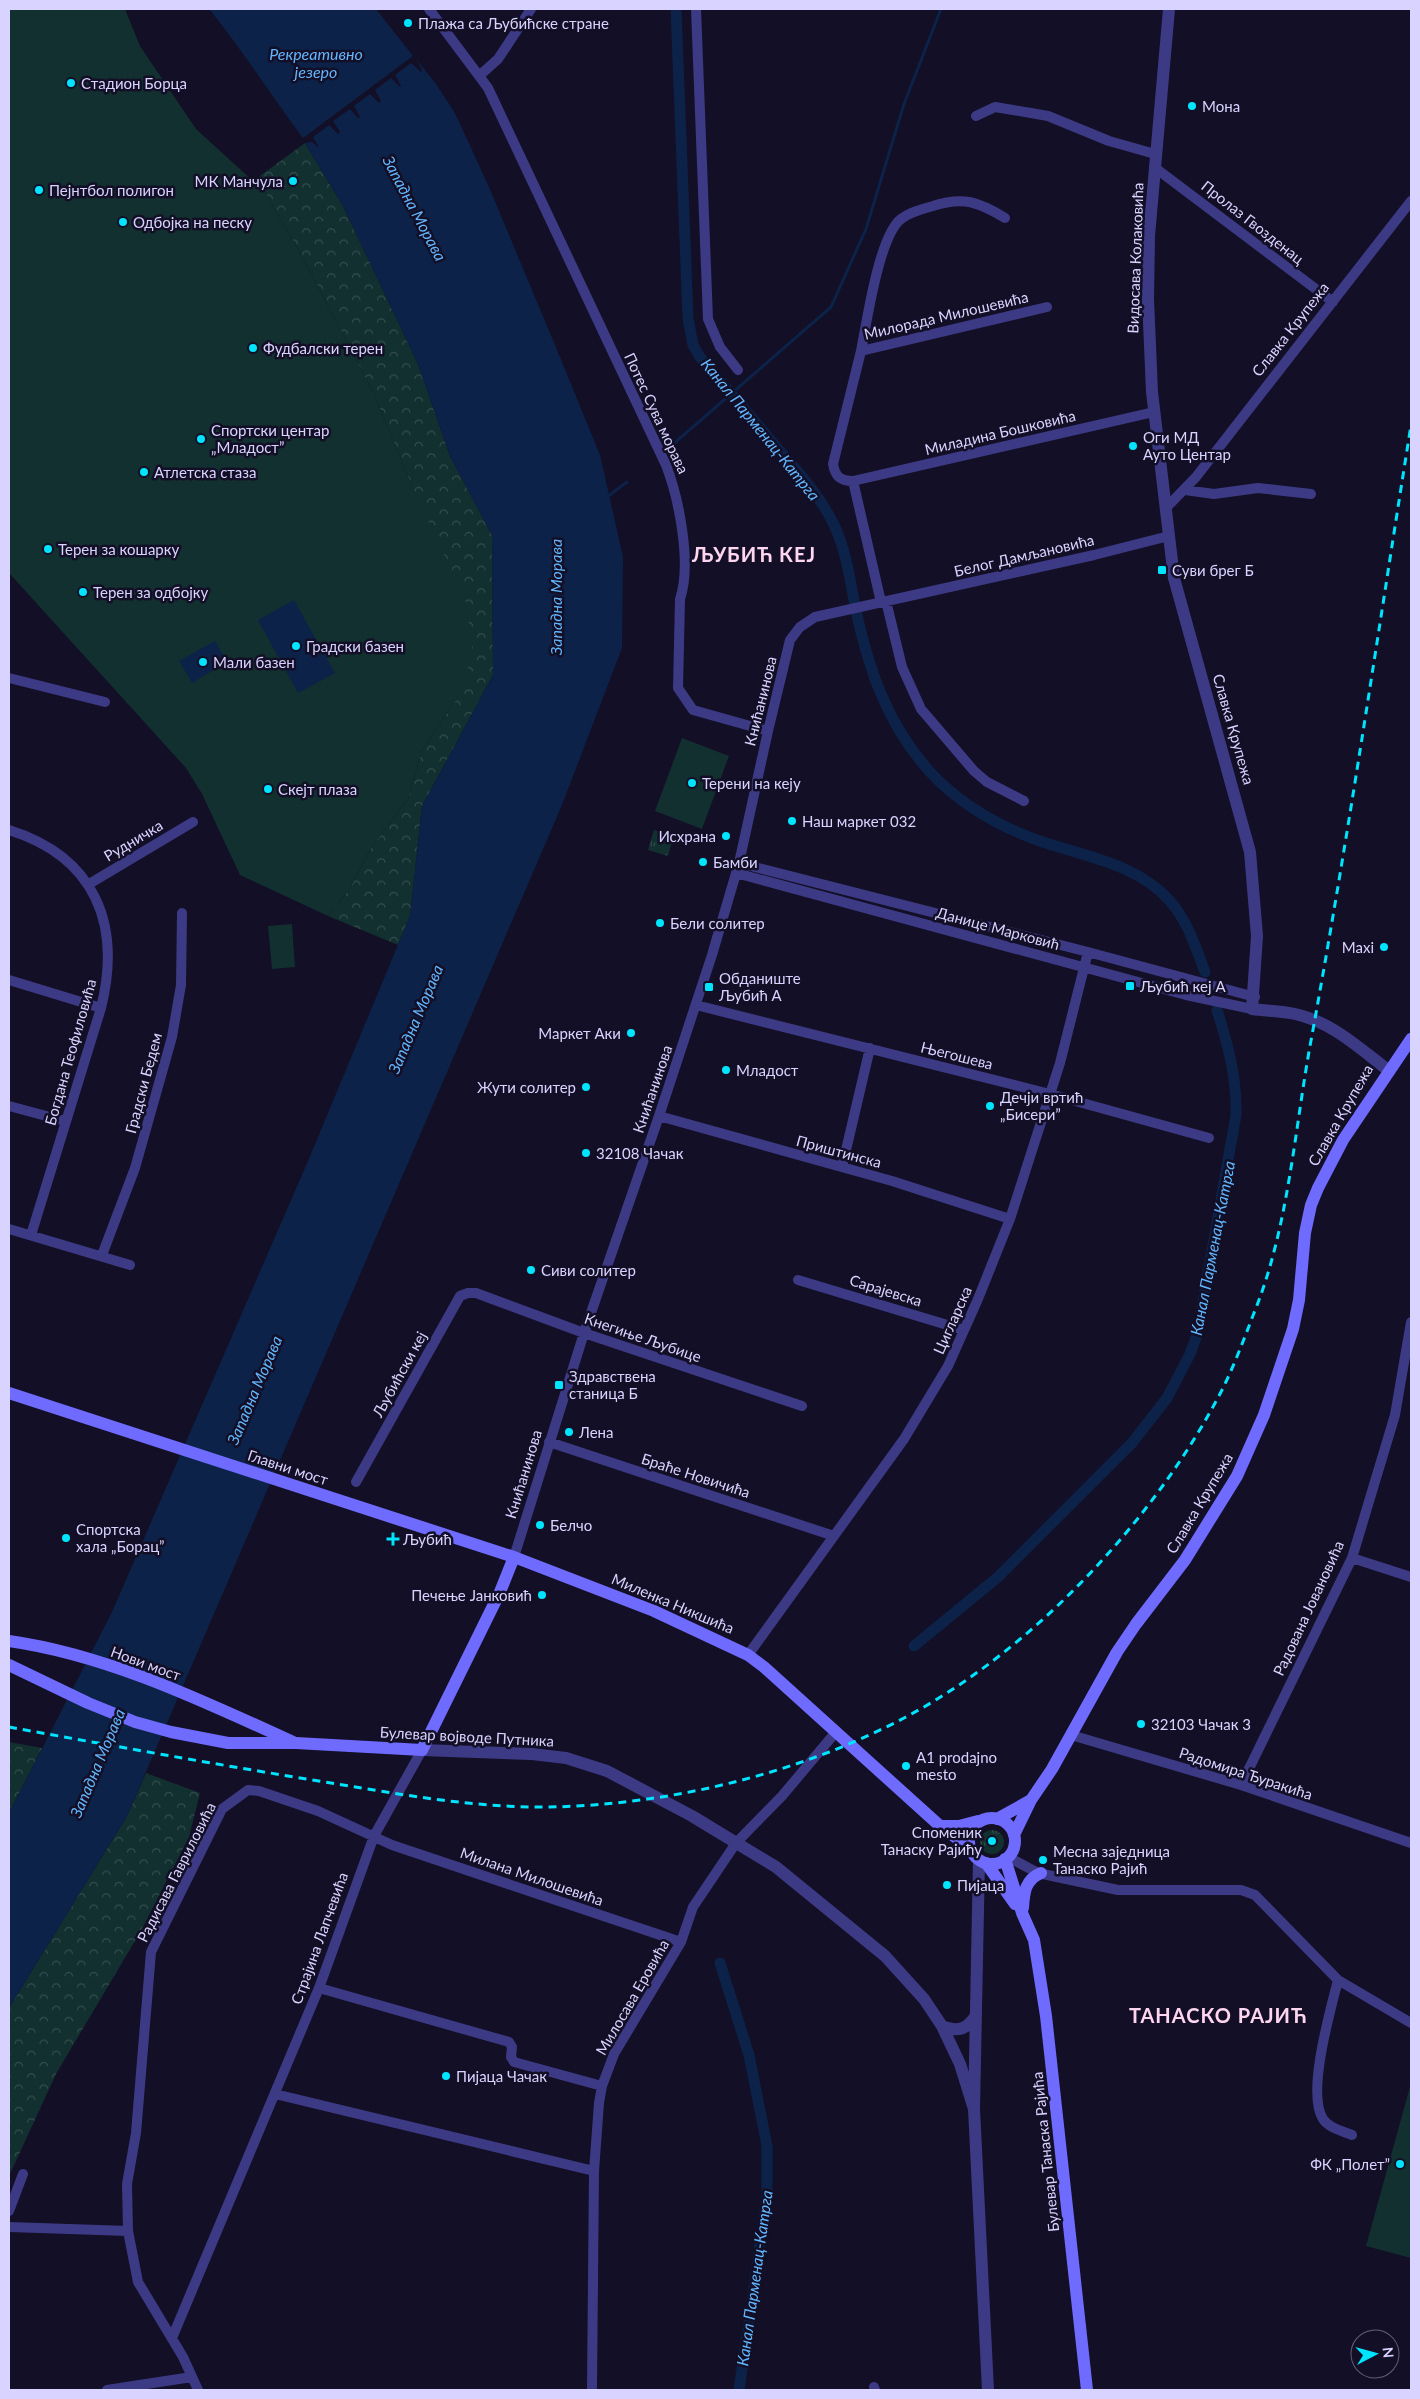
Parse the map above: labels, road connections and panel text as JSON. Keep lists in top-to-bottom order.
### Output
{
  "streets": {
    "main road": [
      "Славка Крупежа",
      "Главни мост",
      "Миленка Никшића",
      "Нови мост",
      "Булевар војводе Путника",
      "Страјина Лапчевића",
      "Булевар Танаска Рајића"
    ],
    "street": [
      "Пролаз Гвозденац",
      "Видосава Колаковића",
      "Милорада Милошевића",
      "Потес Сува морава",
      "Миладина Бошковића",
      "Белог Дамљановића",
      "Книћанинова",
      "Рудничка",
      "Данице Марковић",
      "Богдана Теофиловића",
      "Његошева",
      "Градски Бедем",
      "Приштинска",
      "Сарајевска",
      "Цигларска",
      "Кнегиње Љубице",
      "Љубићски кеј",
      "Браће Новичића",
      "Радована Јовановића",
      "Радомира Ђуракића",
      "Радисава Гавриловића",
      "Милана Милошевића",
      "Милосава Еровића"
    ]
  },
  "crossings": [
    ["Пролаз Гвозденац", "Видосава Колаковића"],
    ["Пролаз Гвозденац", "Славка Крупежа"],
    ["Видосава Колаковића", "Славка Крупежа"],
    ["Видосава Колаковића", "Миладина Бошковића"],
    ["Славка Крупежа", "Белог Дамљановића"],
    ["Славка Крупежа", "Данице Марковић"],
    ["Славка Крупежа", "Миленка Никшића"],
    ["Славка Крупежа", "Радомира Ђуракића"],
    ["Потес Сува морава", "Книћанинова"],
    ["Белог Дамљановића", "Книћанинова"],
    ["Книћанинова", "Данице Марковић"],
    ["Книћанинова", "Његошева"],
    ["Книћанинова", "Приштинска"],
    ["Книћанинова", "Кнегиње Љубице"],
    ["Книћанинова", "Браће Новичића"],
    ["Книћанинова", "Миленка Никшића"],
    ["Книћанинова", "Страјина Лапчевића"],
    ["Рудничка", "Богдана Теофиловића"],
    ["Данице Марковић", "Цигларска"],
    ["Његошева", "Цигларска"],
    ["Приштинска", "Цигларска"],
    ["Сарајевска", "Цигларска"],
    ["Цигларска", "Браће Новичића"],
    ["Цигларска", "Миленка Никшића"],
    ["Кнегиње Љубице", "Љубићски кеј"],
    ["Главни мост", "Миленка Никшића"],
    ["Миленка Никшића", "Страјина Лапчевића"],
    ["Миленка Никшића", "Милосава Еровића"],
    ["Радована Јовановића", "Радомира Ђуракића"],
    ["Нови мост", "Булевар војводе Путника"],
    ["Булевар војводе Путника", "Страјина Лапчевића"],
    ["Булевар војводе Путника", "Милосава Еровића"],
    ["Радисава Гавриловића", "Милана Милошевића"],
    ["Радисава Гавриловића", "Страјина Лапчевића"],
    ["Милана Милошевића", "Страјина Лапчевића"],
    ["Милана Милошевића", "Милосава Еровића"]
  ],
  "districts": ["ЉУБИЋ КЕЈ", "ТАНАСКО РАЈИЋ"],
  "water": ["Рекреативно језеро", "Западна Морава", "Канал Парменац-Катрга"],
  "places": {
    "other": [
      "Плажа са Љубићске стране",
      "Стадион Борца",
      "Мона",
      "МК Манчула",
      "Пејнтбол полигон",
      "Одбојка на песку",
      "Фудбалски терен",
      "Спортски центар „Младост”",
      "Оги МД Ауто Центар",
      "Атлетска стаза",
      "Терен за кошарку",
      "Терен за одбојку",
      "Градски базен",
      "Мали базен",
      "Терени на кеју",
      "Скејт плаза",
      "Наш маркет 032",
      "Исхрана",
      "Бамби",
      "Бели солитер",
      "Maxi",
      "Маркет Аки",
      "Младост",
      "Жути солитер",
      "Дечји вртић „Бисери”",
      "32108 Чачак",
      "Сиви солитер",
      "Лена",
      "Белчо",
      "Спортска хала „Борац”",
      "Печење Јанковић",
      "32103 Чачак 3",
      "A1 prodajno mesto",
      "Споменик Танаску Рајићу",
      "Месна заједница Танаско Рајић",
      "Пијаца",
      "Пијаца Чачак",
      "ФК „Полет”"
    ],
    "transit": [
      "Суви брег Б",
      "Љубић кеј А",
      "Обданиште Љубић А",
      "Здравствена станица Б"
    ],
    "health": ["Љубић"]
  },
  "north": "right"
}
